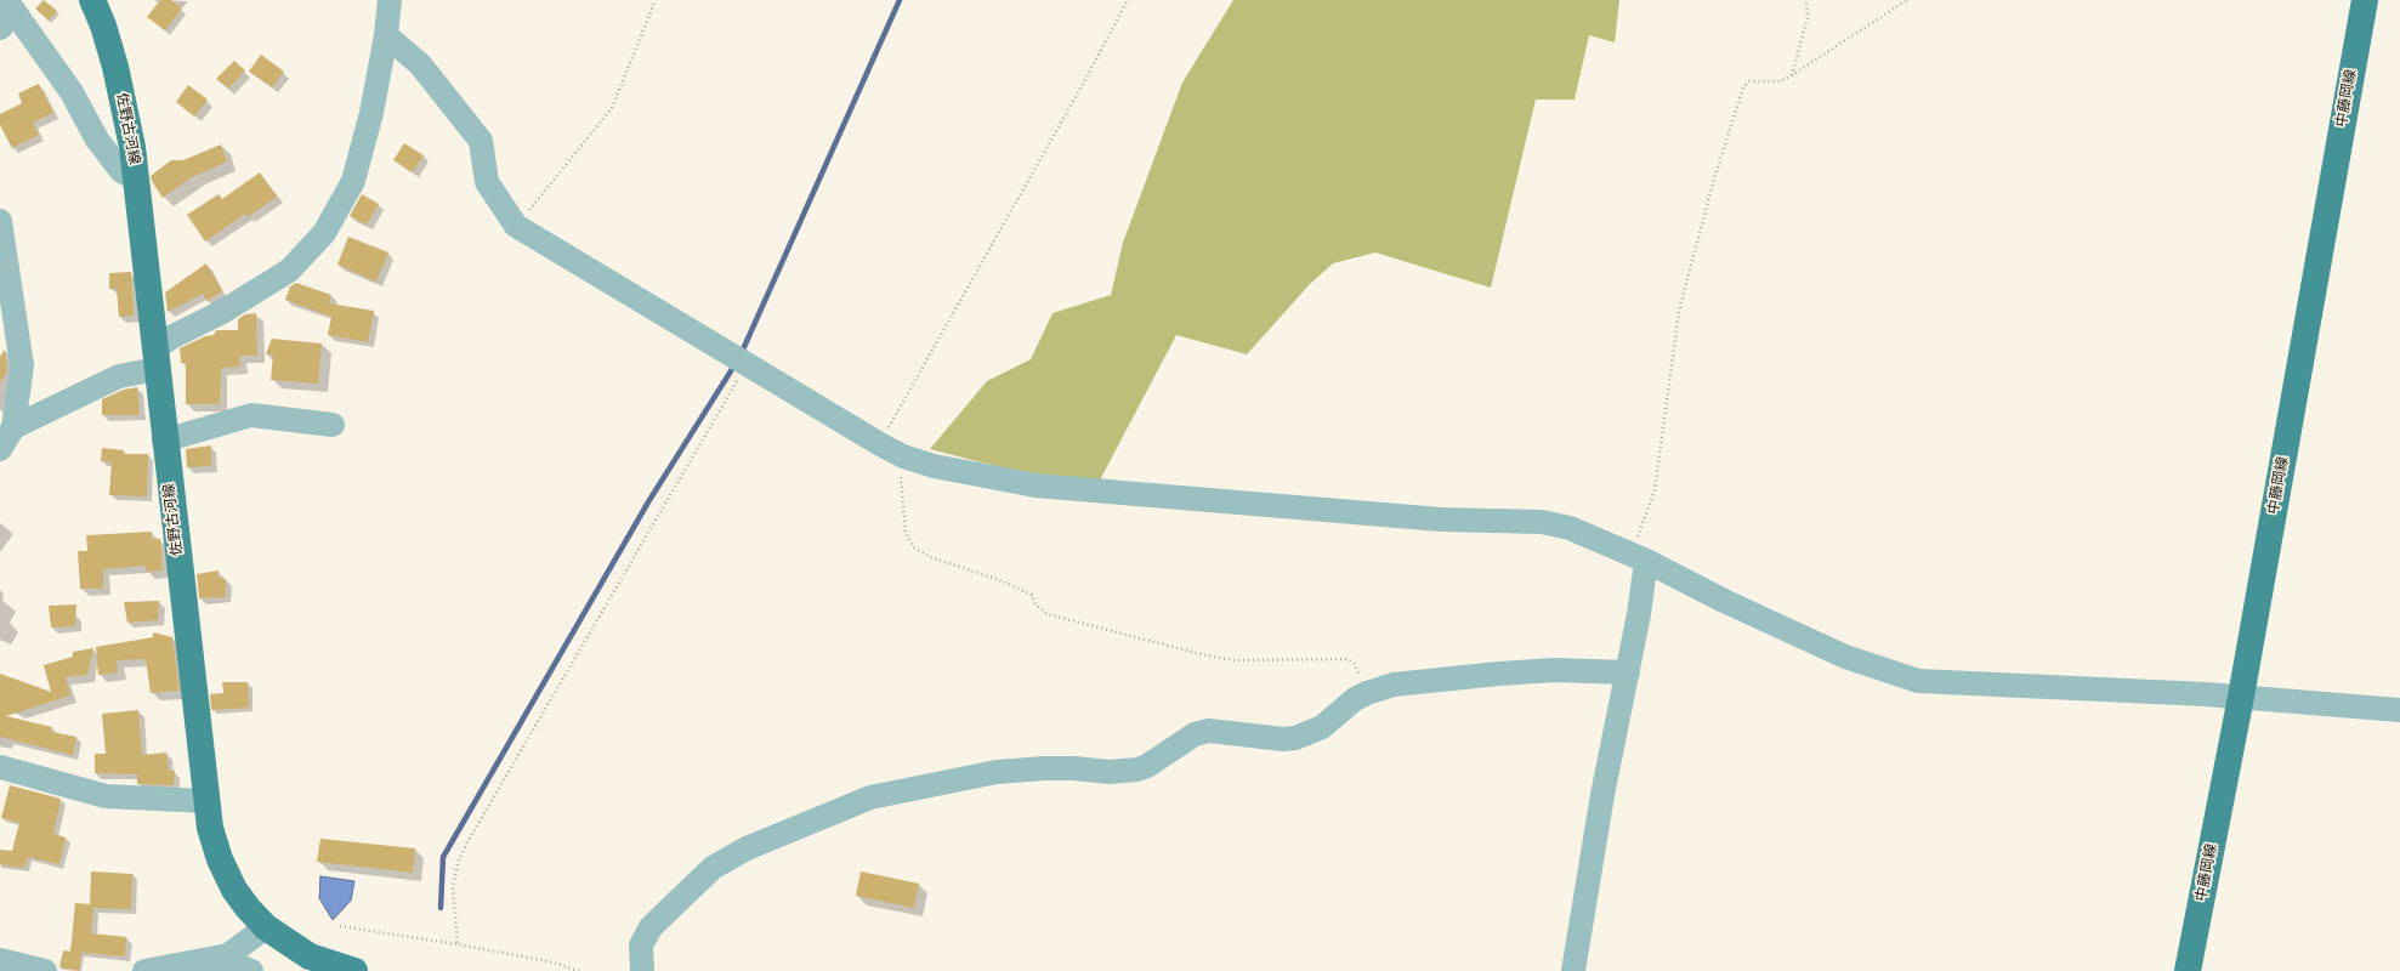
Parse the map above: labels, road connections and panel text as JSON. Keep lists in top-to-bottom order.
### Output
{
  "streets": {
    "main road": ["中藤岡線", "佐野古河線"]
  }
}
